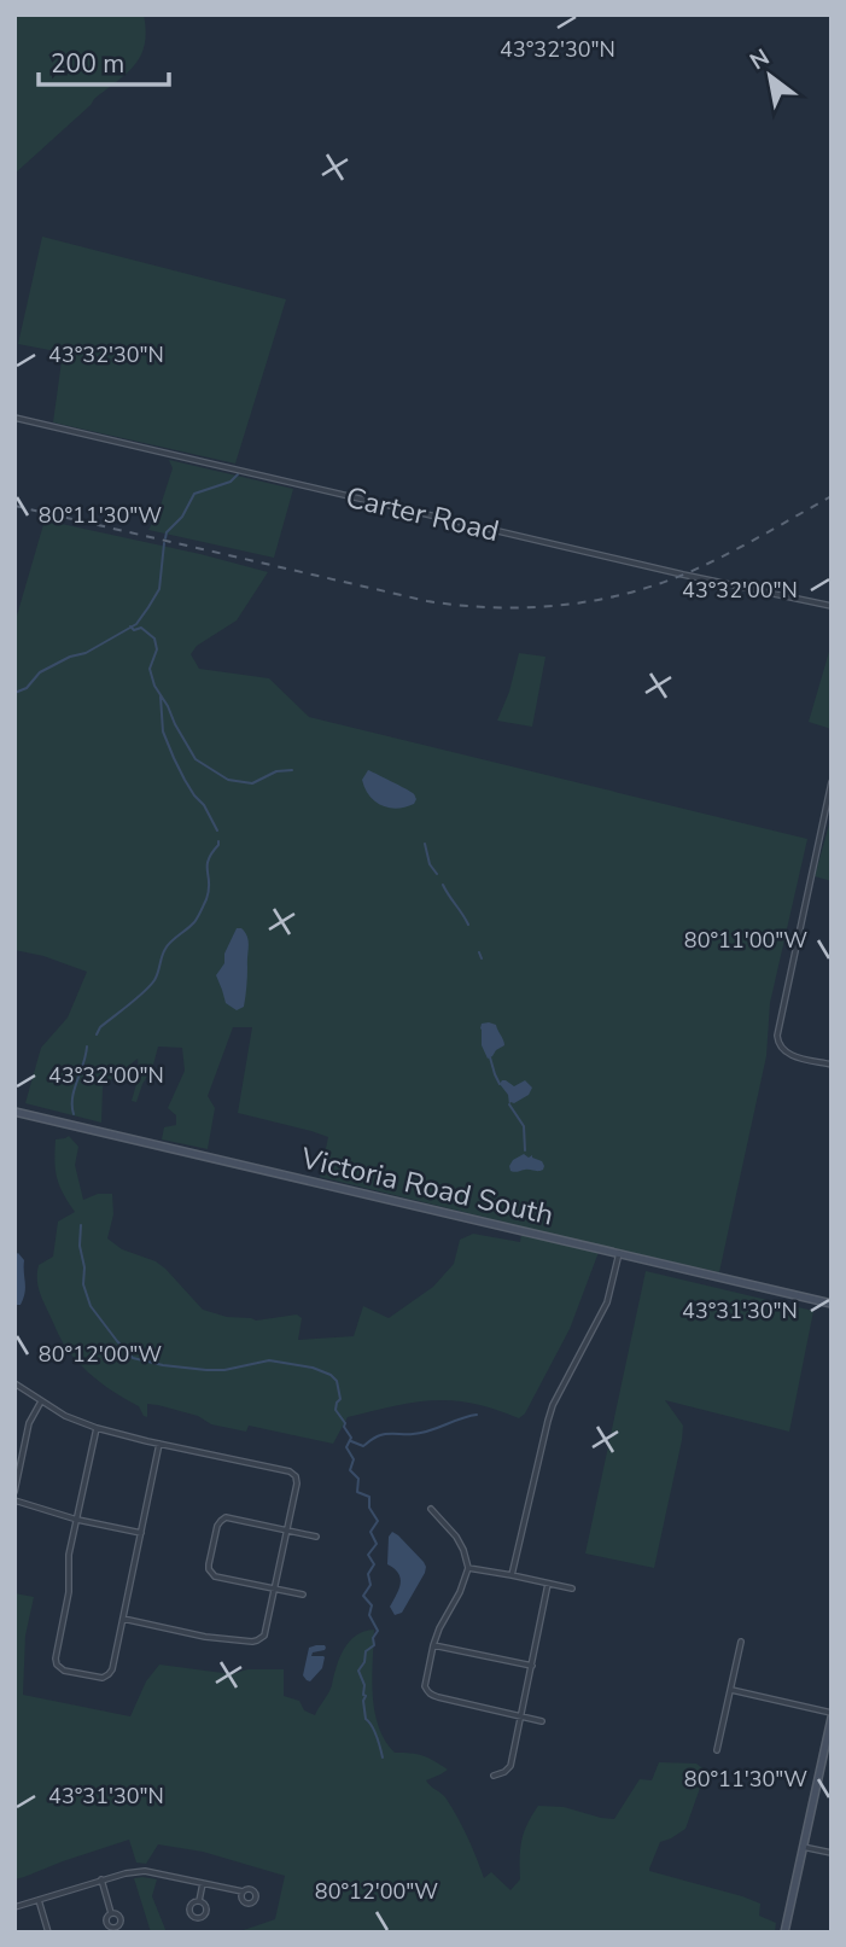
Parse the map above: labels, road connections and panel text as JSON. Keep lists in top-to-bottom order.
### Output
{
  "streets": {
    "main road": ["Victoria Road South"],
    "street": ["Carter Road"]
  },
  "scale_bar": "200 m",
  "north": "top left",
  "coordinates": [
    "43°32'30\"N",
    "80°11'30\"W",
    "43°32'00\"N",
    "80°11'00\"W",
    "43°31'30\"N",
    "80°12'00\"W"
  ]
}
